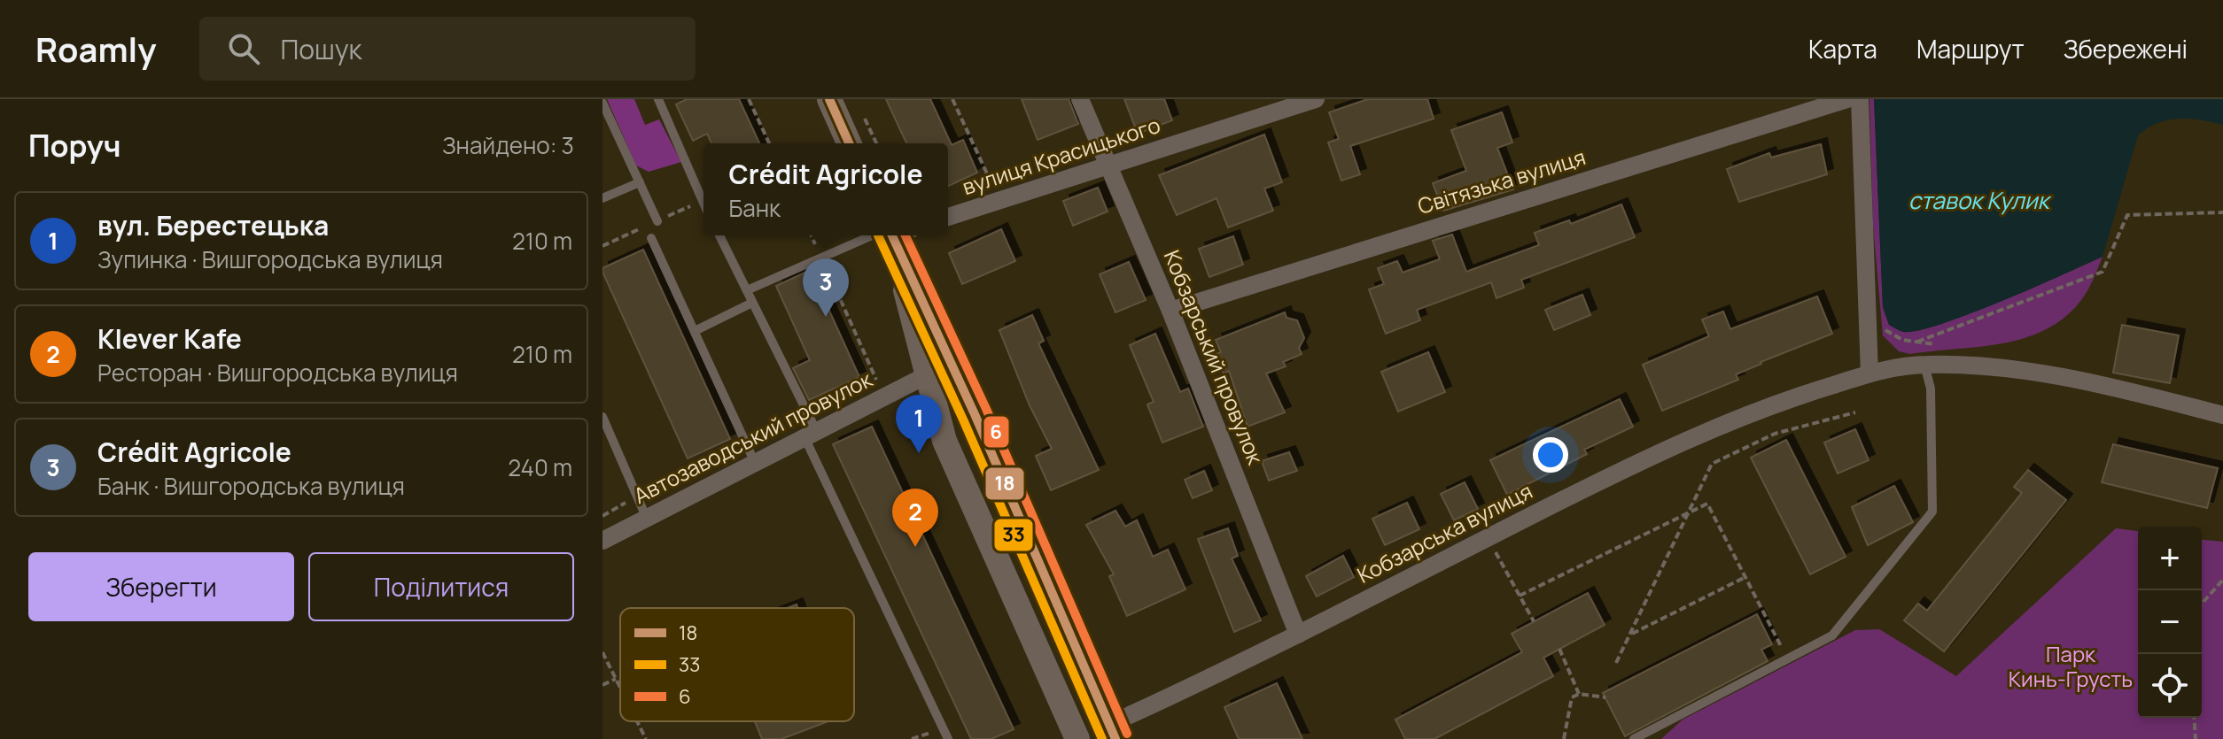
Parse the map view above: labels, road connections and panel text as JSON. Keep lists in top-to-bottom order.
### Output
{
  "streets": {
    "street": [
      "вулиця Красицького",
      "Світязька вулиця",
      "Кобзарський провулок",
      "Автозаводський провулок",
      "Кобзарська вулиця"
    ]
  },
  "crossings": [
    ["вулиця Красицького", "Кобзарський провулок"],
    ["Світязька вулиця", "Кобзарський провулок"],
    ["Кобзарський провулок", "Кобзарська вулиця"]
  ],
  "water": ["ставок Кулик"],
  "parks": ["Парк Кинь-Грусть"],
  "lines": ["transit line 18", "transit line 33", "transit line 6"],
  "legend": ["18", "33", "6"],
  "page": {
    "header": "Roamly",
    "search": "Пошук",
    "nav": ["Карта", "Маршрут", "Збережені"],
    "heading": ["Поруч", "Знайдено: 3"],
    "popup": ["Crédit Agricole", "Банк"],
    "list": [
      {
        "mark": "1",
        "name": "вул. Берестецька",
        "note": "Зупинка · Вишгородська вулиця",
        "value": "210 m"
      },
      {
        "mark": "2",
        "name": "Klever Kafe",
        "note": "Ресторан · Вишгородська вулиця",
        "value": "210 m"
      },
      {
        "mark": "3",
        "name": "Crédit Agricole",
        "note": "Банк · Вишгородська вулиця",
        "value": "240 m"
      }
    ],
    "pins": ["3", "1", "2"],
    "map_buttons": ["+", "−"],
    "buttons": ["Зберегти", "Поділитися"]
  }
}
